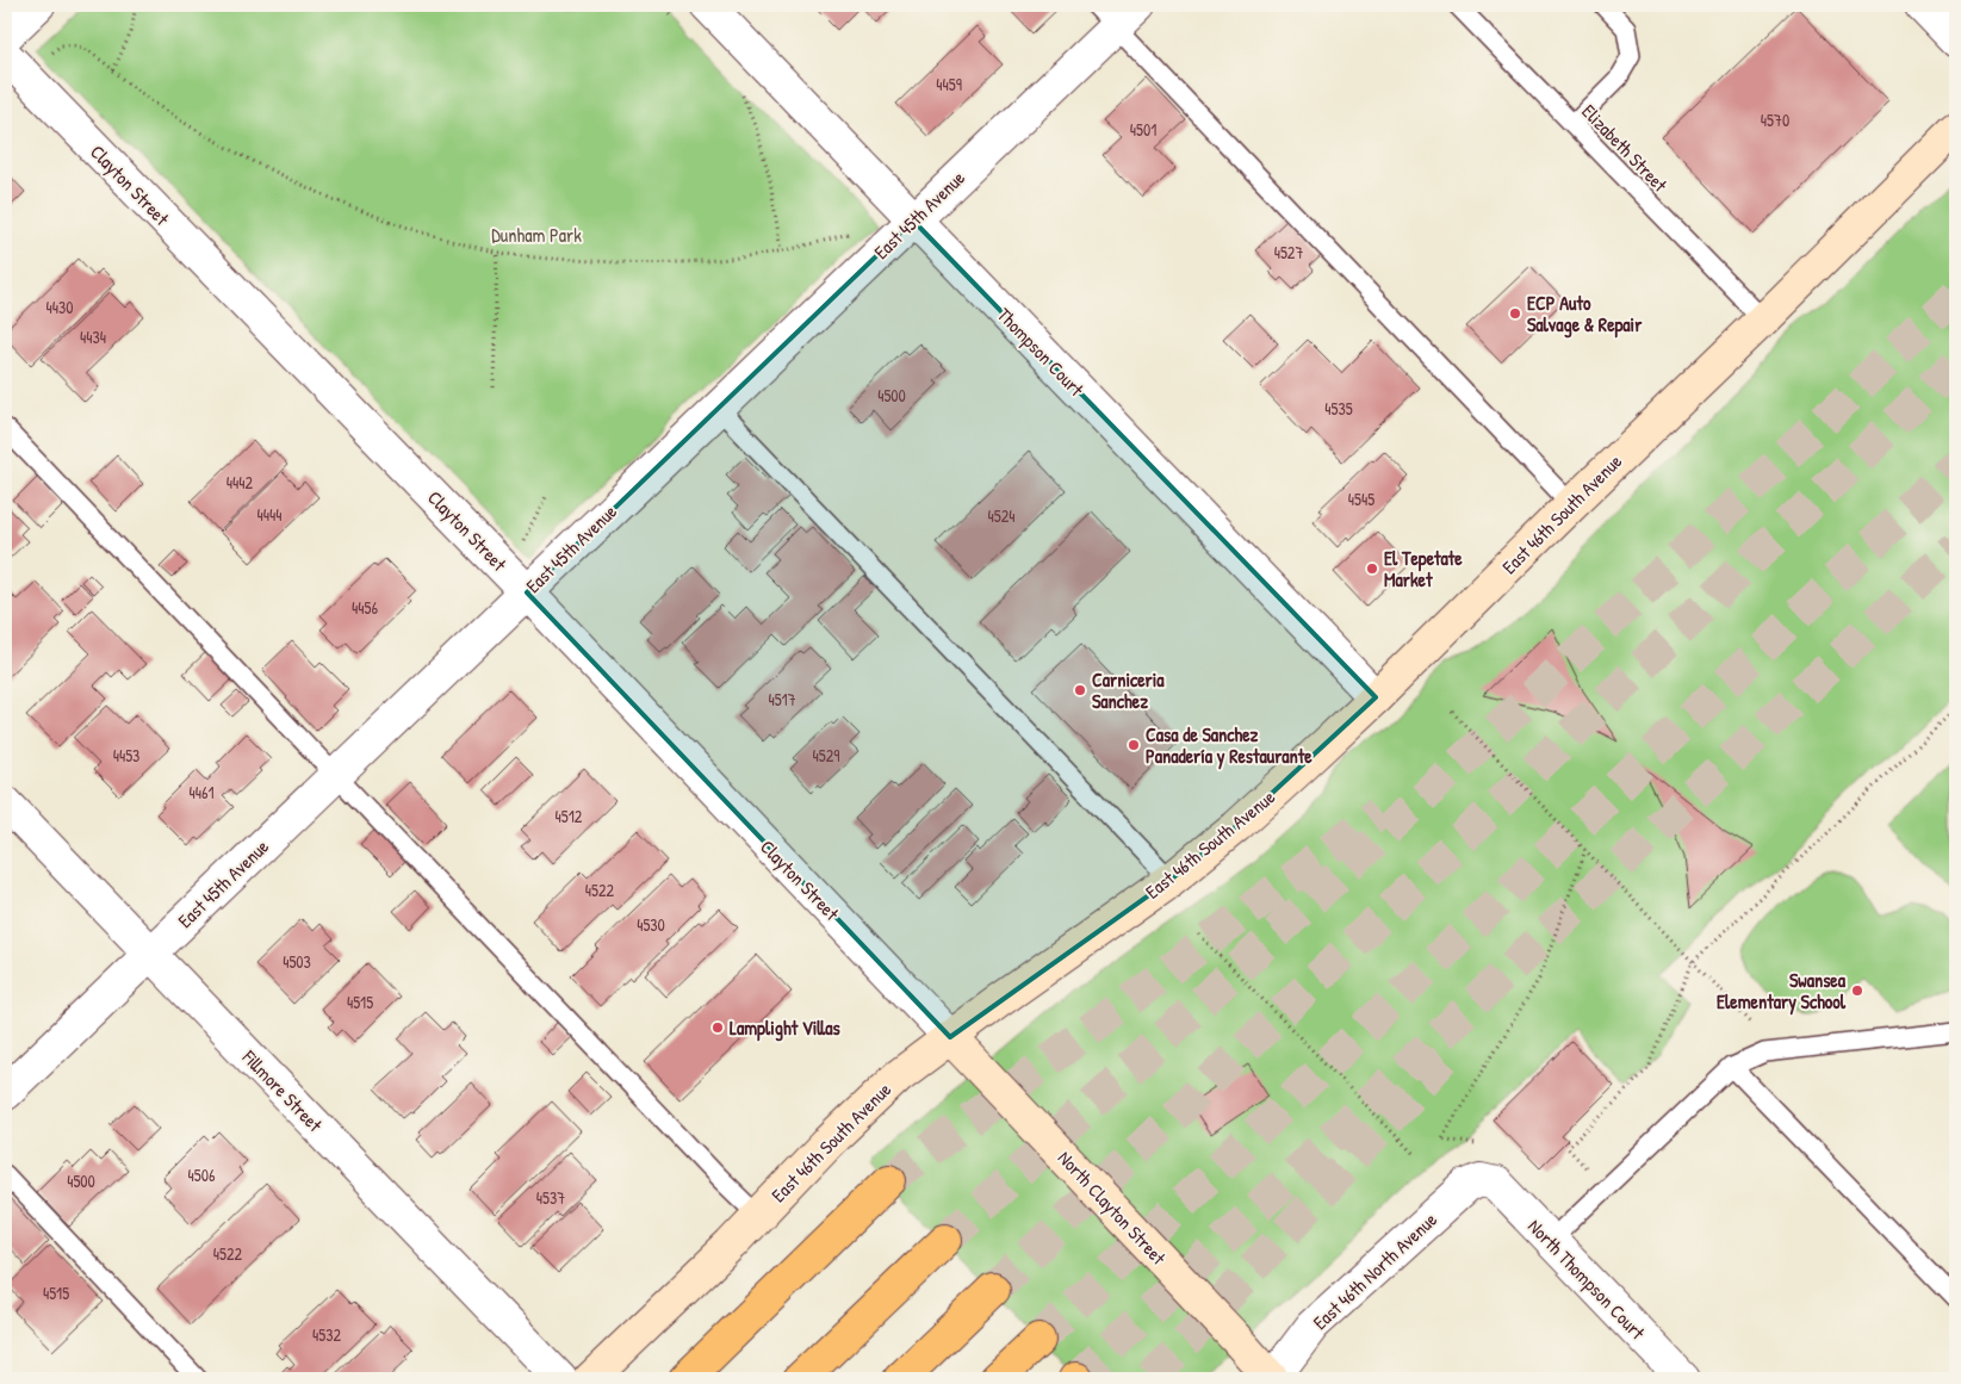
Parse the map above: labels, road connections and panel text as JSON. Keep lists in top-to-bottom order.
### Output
{
  "streets": {
    "main road": ["East 46th South Avenue", "North Clayton Street"],
    "street": [
      "Clayton Street",
      "East 45th Avenue",
      "Thompson Court",
      "Fillmore Street",
      "East 46th North Avenue",
      "North Thompson Court"
    ],
    "lane": ["Elizabeth Street"]
  },
  "crossings": [
    ["Elizabeth Street", "East 46th South Avenue"],
    ["Clayton Street", "East 45th Avenue"],
    ["Clayton Street", "East 46th South Avenue"],
    ["Clayton Street", "North Clayton Street"],
    ["East 45th Avenue", "Thompson Court"],
    ["East 45th Avenue", "Fillmore Street"],
    ["Thompson Court", "East 46th South Avenue"],
    ["East 46th South Avenue", "North Clayton Street"],
    ["North Clayton Street", "East 46th North Avenue"],
    ["East 46th North Avenue", "North Thompson Court"]
  ],
  "parks": ["Dunham Park"],
  "places": [
    "ECP Auto Salvage & Repair",
    "El Tepetate Market",
    "Carniceria Sanchez",
    "Casa de Sanchez Panadería y Restaurante",
    "Swansea Elementary School",
    "Lamplight Villas"
  ],
  "house_numbers": [
    "4459",
    "4570",
    "4501",
    "4527",
    "4430",
    "4434",
    "4500",
    "4535",
    "4442",
    "4545",
    "4444",
    "4524",
    "4456",
    "4517",
    "4453",
    "4529",
    "4461",
    "4512",
    "4522",
    "4530",
    "4503",
    "4515",
    "4506",
    "4500",
    "4537",
    "4522",
    "4515",
    "4532"
  ]
}
